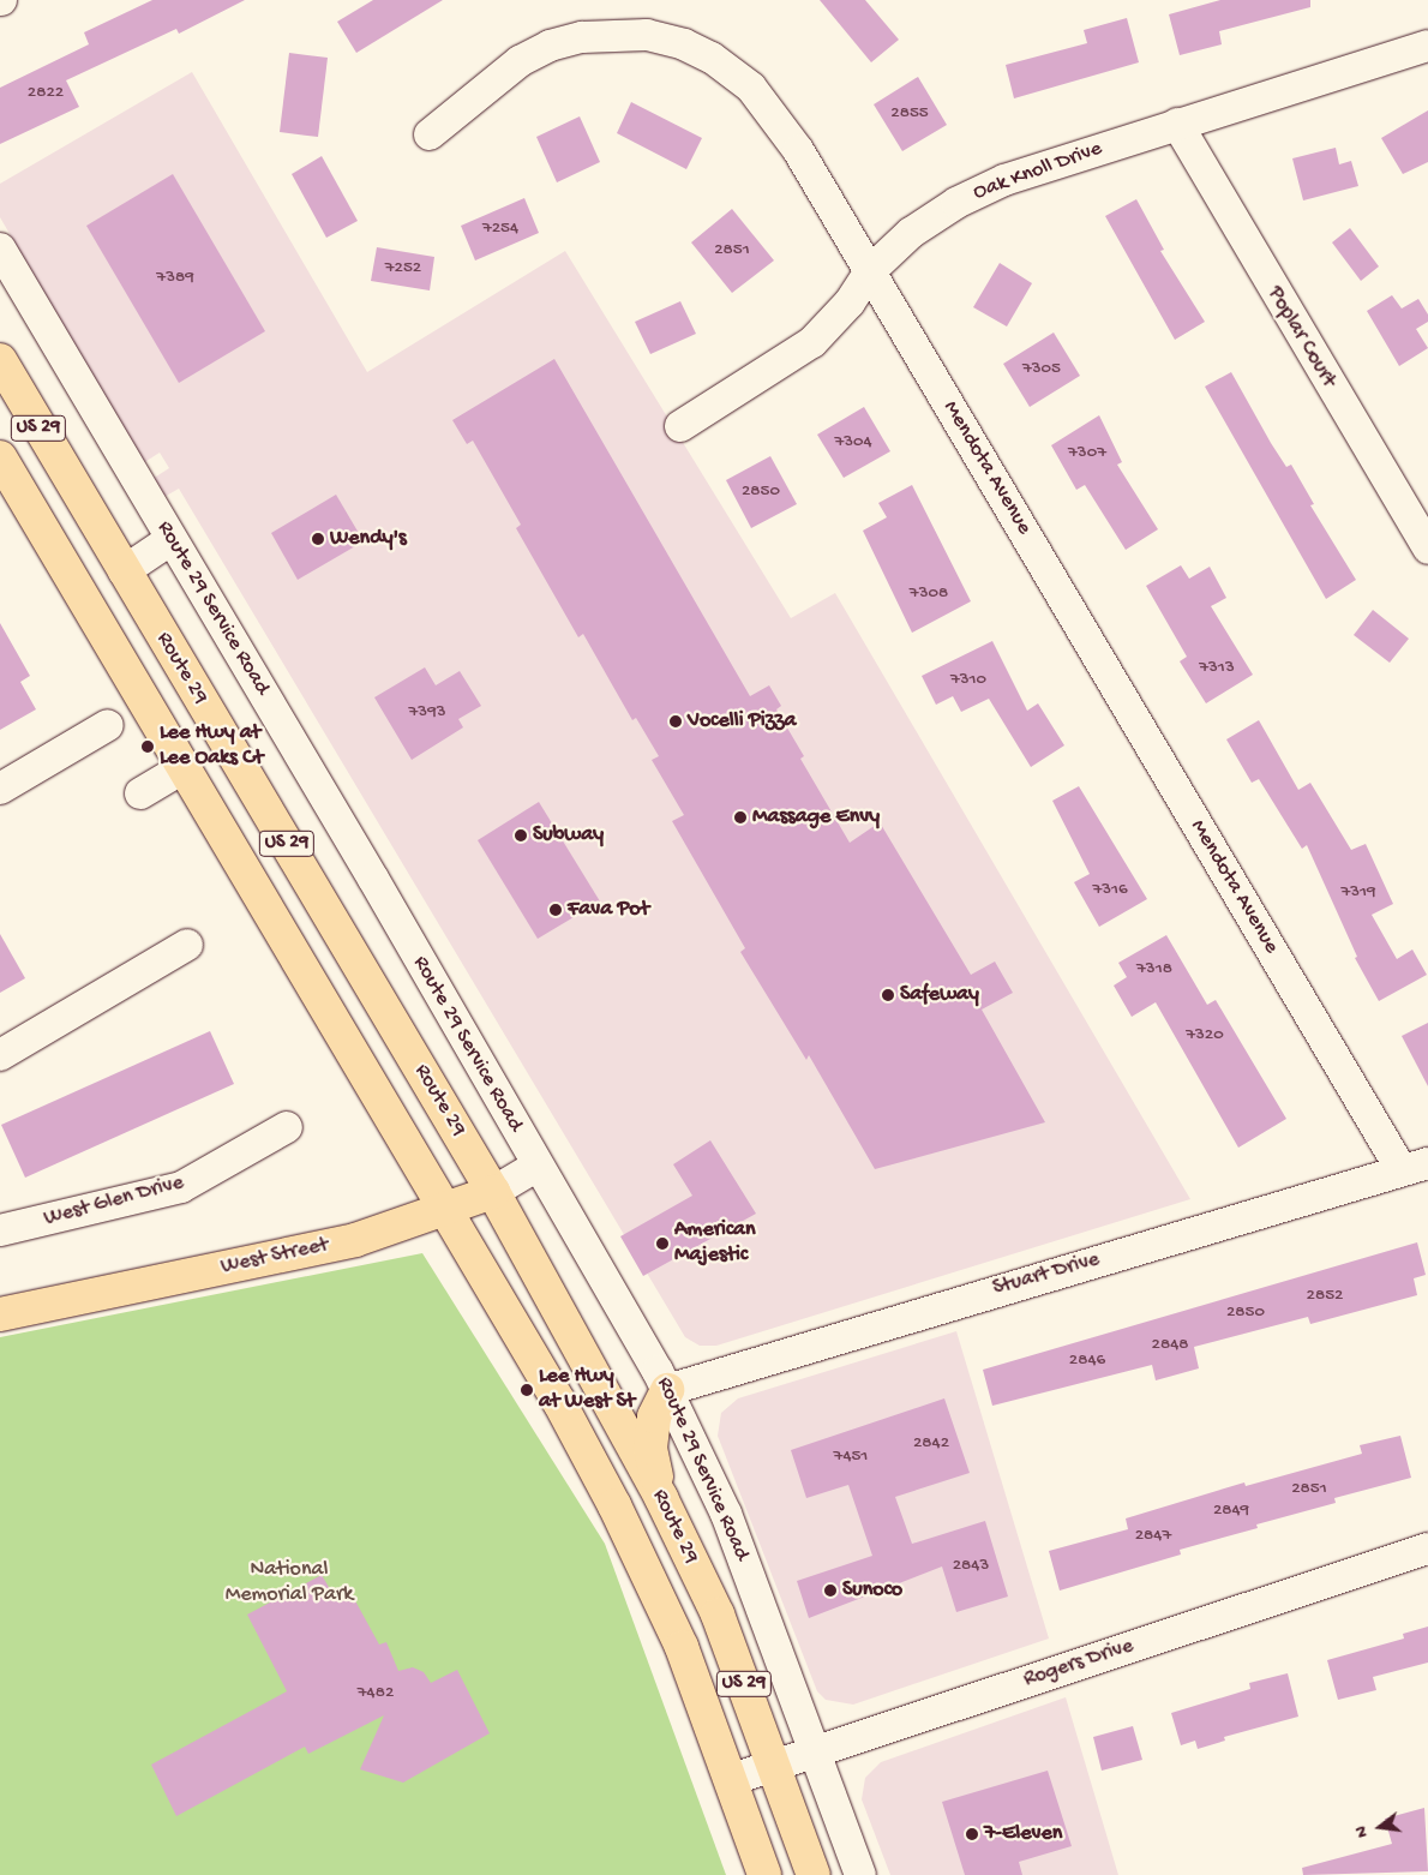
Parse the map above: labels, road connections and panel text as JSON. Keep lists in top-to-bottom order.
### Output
{
  "streets": {
    "main road": ["US 29", "Route 29", "West Street"],
    "street": [
      "Oak Knoll Drive",
      "Poplar Court",
      "Mendota Avenue",
      "Route 29 Service Road",
      "West Glen Drive",
      "Stuart Drive",
      "Rogers Drive"
    ]
  },
  "crossings": [
    ["Oak Knoll Drive", "Poplar Court"],
    ["Oak Knoll Drive", "Mendota Avenue"],
    ["Mendota Avenue", "Stuart Drive"],
    ["Route 29 Service Road", "West Street"],
    ["Route 29 Service Road", "Stuart Drive"],
    ["Route 29 Service Road", "Rogers Drive"],
    ["Route 29", "West Street"],
    ["Route 29", "Rogers Drive"]
  ],
  "parks": ["National Memorial Park"],
  "places": [
    "Wendy's",
    "Vocelli Pizza",
    "Lee Hwy at Lee Oaks Ct",
    "Massage Envy",
    "Subway",
    "Fava Pot",
    "Safeway",
    "American Majestic",
    "Lee Hwy at West St",
    "Sunoco",
    "7-Eleven"
  ],
  "house_numbers": [
    "2822",
    "2855",
    "7254",
    "2851",
    "7252",
    "7389",
    "7305",
    "7304",
    "7307",
    "2850",
    "7308",
    "7313",
    "7310",
    "7393",
    "7316",
    "7319",
    "7318",
    "7320",
    "2852",
    "2850",
    "2848",
    "2846",
    "2842",
    "7451",
    "2851",
    "2849",
    "2847",
    "2843",
    "7482"
  ],
  "north": "left"
}
